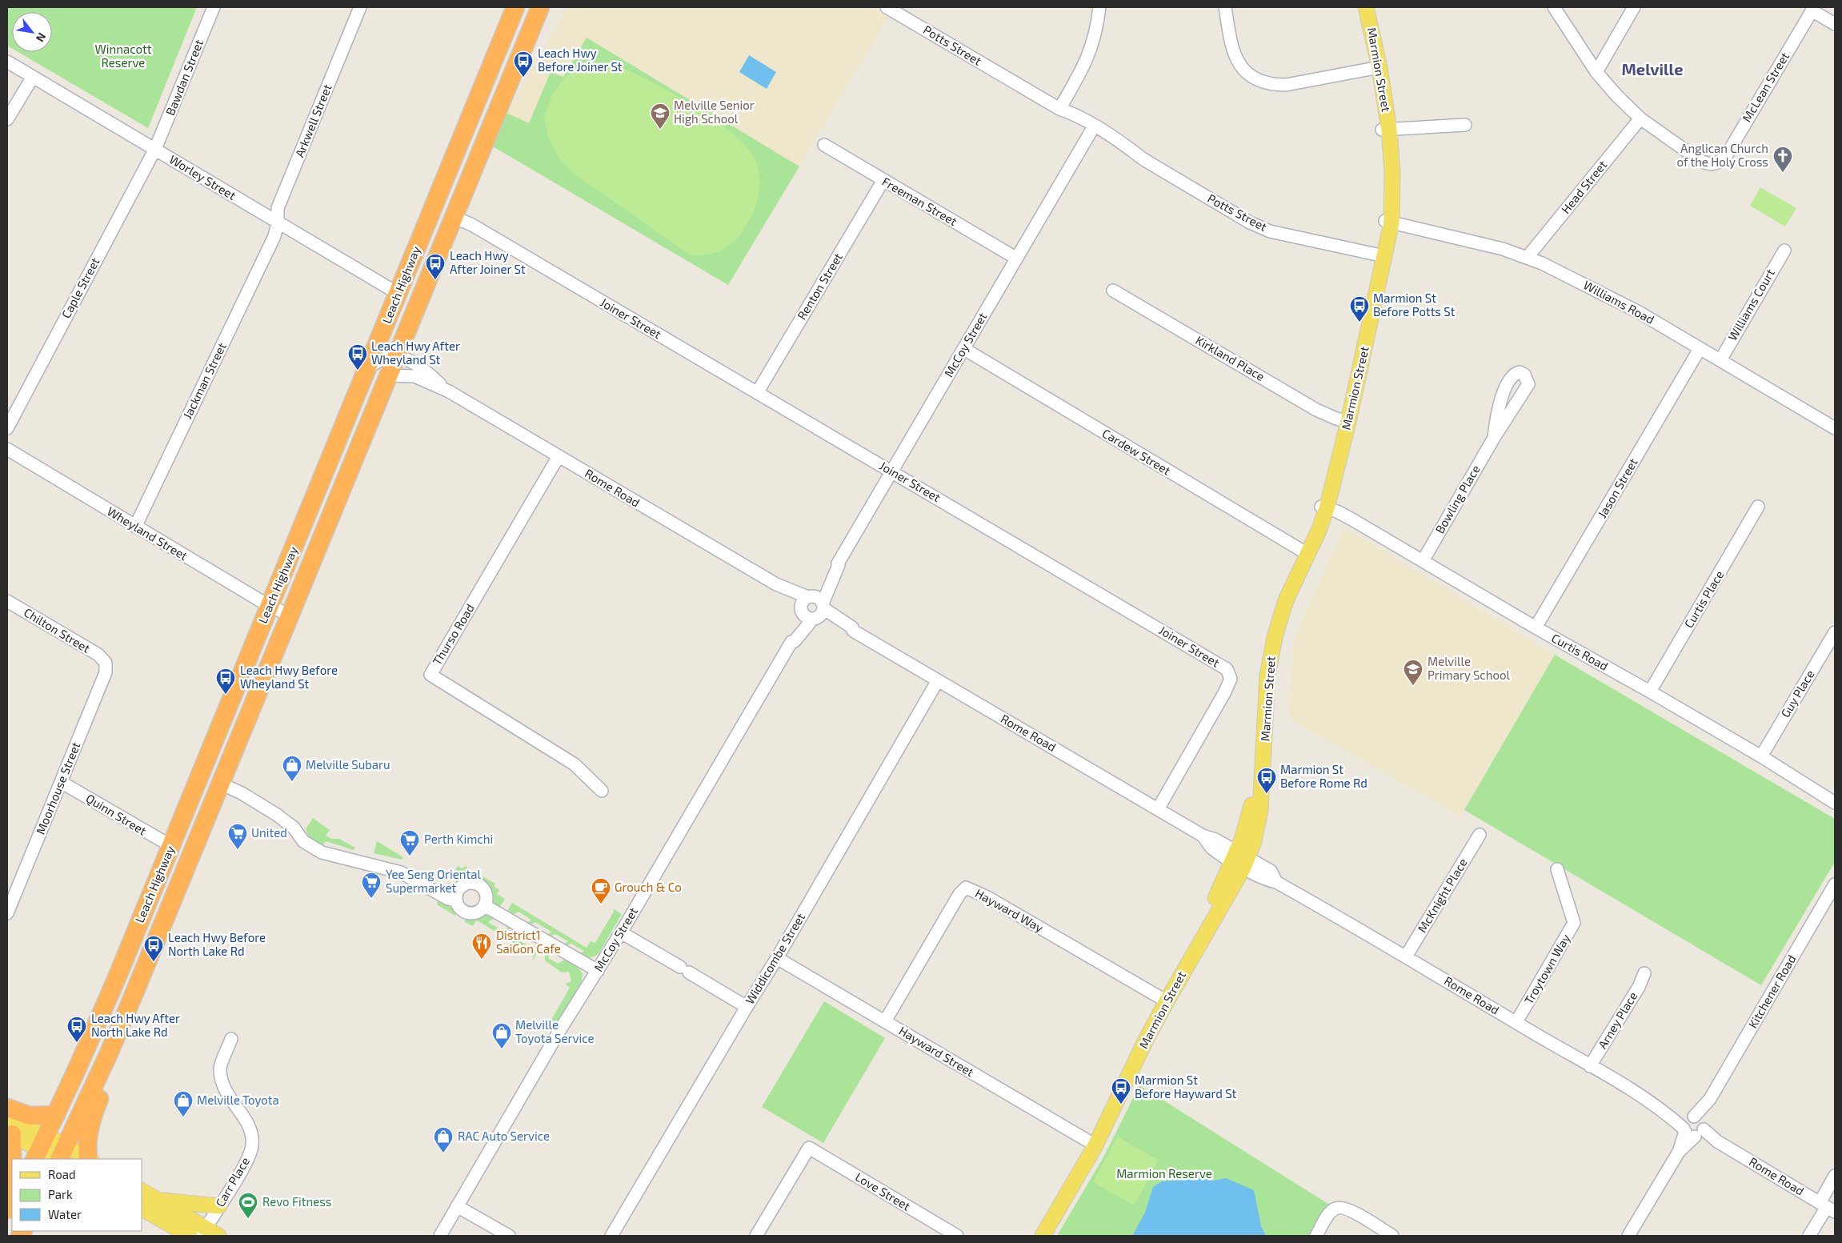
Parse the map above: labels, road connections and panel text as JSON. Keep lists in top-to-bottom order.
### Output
{
  "streets": {
    "highway": ["Leach Highway"],
    "main road": ["Marmion Street"],
    "street": [
      "Potts Street",
      "Bawdan Street",
      "McLean Street",
      "Arkwell Street",
      "Worley Street",
      "Head Street",
      "Freeman Street",
      "Renton Street",
      "Caple Street",
      "Williams Road",
      "Williams Court",
      "Joiner Street",
      "McCoy Street",
      "Kirkland Place",
      "Jackman Street",
      "Cardew Street",
      "Rome Road",
      "Jason Street",
      "Bowling Place",
      "Wheyland Street",
      "Curtis Place",
      "Chilton Street",
      "Thurso Road",
      "Curtis Road",
      "Guy Place",
      "Moorhouse Street",
      "Quinn Street",
      "McKnight Place",
      "Hayward Way",
      "Widdicombe Street",
      "Troytown Way",
      "Kitchener Road",
      "Arney Place",
      "Hayward Street",
      "Carr Place",
      "Love Street"
    ]
  },
  "crossings": [
    ["Potts Street", "Marmion Street"],
    ["Potts Street", "McCoy Street"],
    ["Marmion Street", "Williams Road"],
    ["Marmion Street", "Kirkland Place"],
    ["Marmion Street", "Cardew Street"],
    ["Marmion Street", "Rome Road"],
    ["Marmion Street", "Curtis Road"],
    ["Marmion Street", "Hayward Way"],
    ["Marmion Street", "Hayward Street"],
    ["Bawdan Street", "Worley Street"],
    ["Bawdan Street", "Caple Street"],
    ["McLean Street", "Head Street"],
    ["Arkwell Street", "Worley Street"],
    ["Arkwell Street", "Jackman Street"],
    ["Worley Street", "Leach Highway"],
    ["Worley Street", "Caple Street"],
    ["Head Street", "Williams Road"],
    ["Freeman Street", "Renton Street"],
    ["Freeman Street", "McCoy Street"],
    ["Leach Highway", "Joiner Street"],
    ["Leach Highway", "Rome Road"],
    ["Leach Highway", "Wheyland Street"],
    ["Leach Highway", "Quinn Street"],
    ["Renton Street", "Joiner Street"],
    ["Williams Road", "Williams Court"],
    ["Williams Road", "Jason Street"],
    ["Joiner Street", "McCoy Street"],
    ["Joiner Street", "Rome Road"],
    ["McCoy Street", "Cardew Street"],
    ["McCoy Street", "Rome Road"],
    ["Jackman Street", "Wheyland Street"],
    ["Rome Road", "Thurso Road"],
    ["Rome Road", "McKnight Place"],
    ["Rome Road", "Widdicombe Street"],
    ["Rome Road", "Troytown Way"],
    ["Rome Road", "Kitchener Road"],
    ["Rome Road", "Arney Place"],
    ["Jason Street", "Curtis Road"],
    ["Bowling Place", "Curtis Road"],
    ["Curtis Place", "Curtis Road"],
    ["Chilton Street", "Moorhouse Street"],
    ["Curtis Road", "Guy Place"],
    ["Moorhouse Street", "Quinn Street"],
    ["Hayward Way", "Hayward Street"],
    ["Widdicombe Street", "Hayward Street"]
  ],
  "districts": ["Melville"],
  "parks": ["Winnacott Reserve", "Marmion Reserve"],
  "places": {
    "bus stop": [
      "Leach Hwy Before Joiner St",
      "Leach Hwy After Joiner St",
      "Marmion St Before Potts St",
      "Leach Hwy After Wheyland St",
      "Leach Hwy Before Wheyland St",
      "Marmion St Before Rome Rd",
      "Leach Hwy Before North Lake Rd",
      "Leach Hwy After North Lake Rd",
      "Marmion St Before Hayward St"
    ],
    "school or university": ["Melville Senior High School", "Melville Primary School"],
    "church": ["Anglican Church of the Holy Cross"],
    "shop": [
      "Melville Subaru",
      "Melville Toyota Service",
      "Melville Toyota",
      "RAC Auto Service"
    ],
    "supermarket": ["United", "Perth Kimchi", "Yee Seng Oriental Supermarket"],
    "cafe": ["Grouch & Co"],
    "restaurant": ["District1 SaiGon Cafe"],
    "sports": ["Revo Fitness"]
  },
  "legend": ["Road", "Park", "Water"],
  "north": "bottom right"
}
